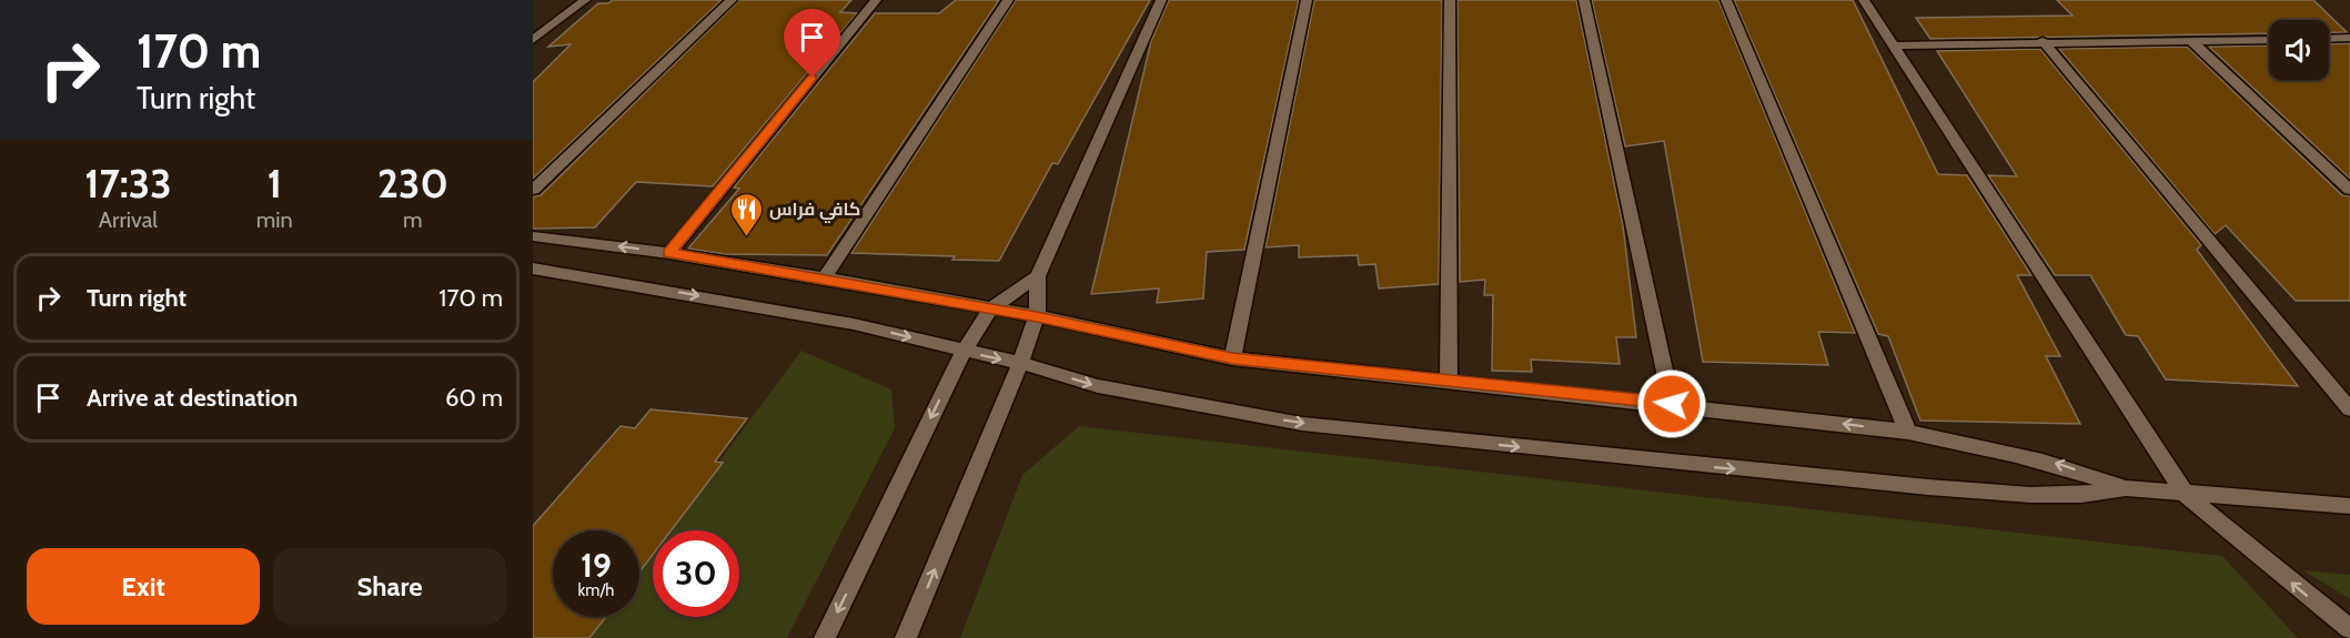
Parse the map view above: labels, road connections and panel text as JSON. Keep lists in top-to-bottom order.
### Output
{
  "places": {
    "restaurant": ["كافي فراس"]
  },
  "page": {
    "turn": ["170 m", "Turn right"],
    "eta": [
      "17:33",
      "Arrival",
      "1",
      "min",
      "230",
      "m"
    ],
    "list": [
      {
        "name": "Turn right",
        "value": "170 m"
      },
      {
        "name": "Arrive at destination",
        "value": "60 m"
      }
    ],
    "speed": "19 km/h",
    "limit": "30",
    "buttons": ["Exit", "Share"]
  }
}
